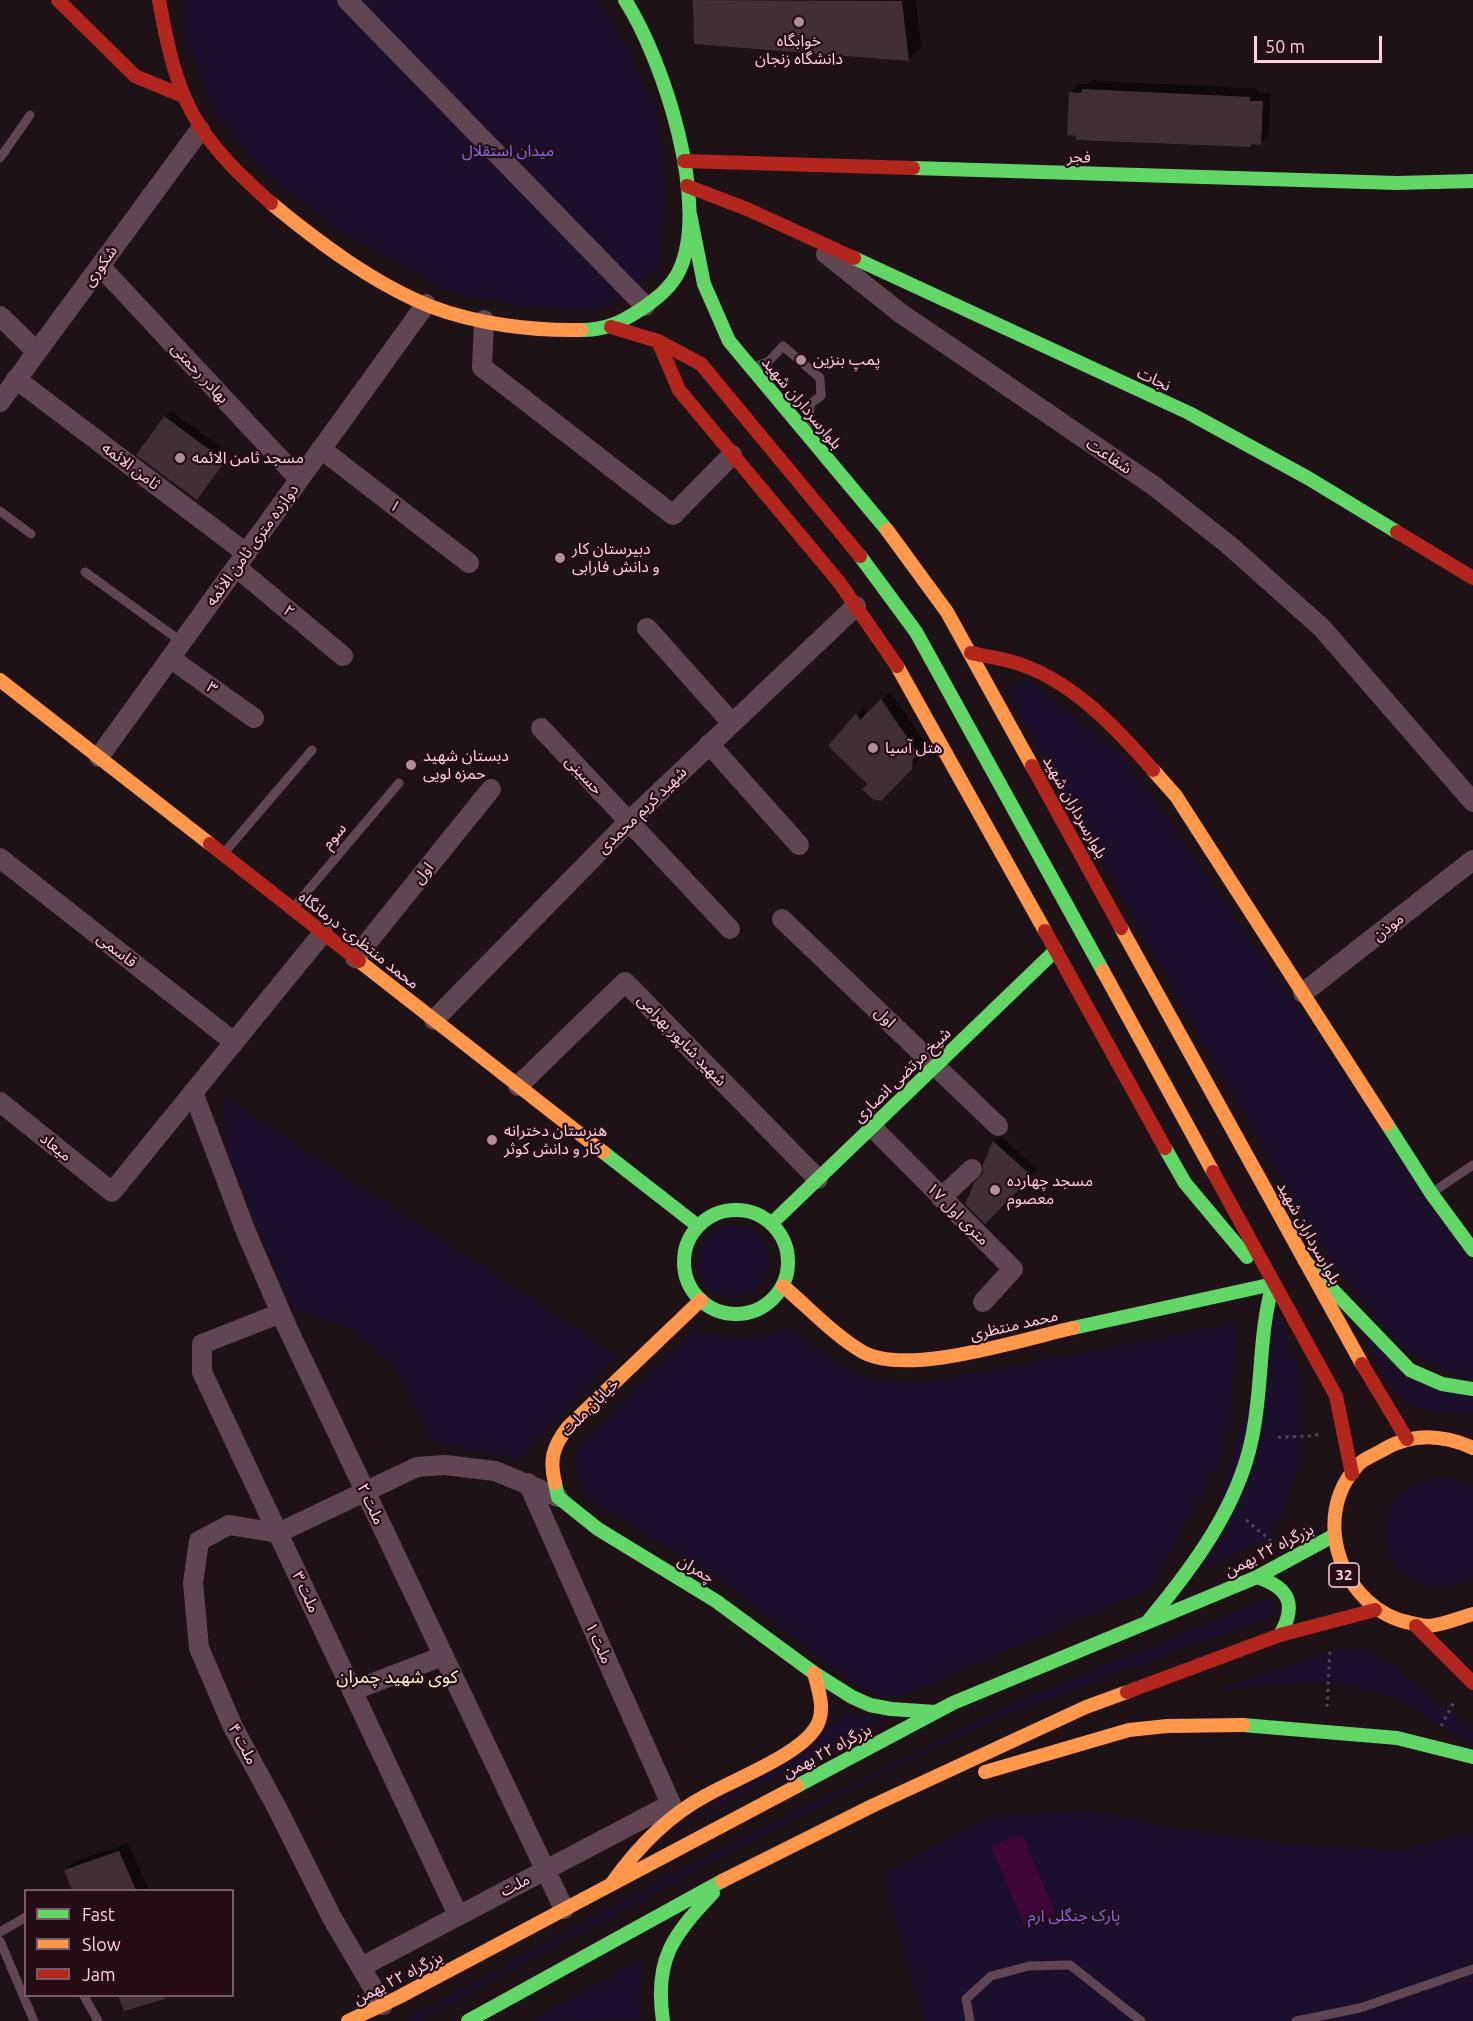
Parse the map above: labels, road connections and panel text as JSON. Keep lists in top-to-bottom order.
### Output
{
  "streets": {
    "main road": [
      "فجر",
      "نجات",
      "بلوارسرداران شهید",
      "شفاعت",
      "محمد منتظری- درمانگاه",
      "شیخ مرتضی انصاری",
      "محمد منتظری",
      "خیابان ملت",
      "بزرگراه ۲۲ بهمن",
      "چمران",
      "32"
    ],
    "street": [
      "شکوری",
      "بهادر رحمتی",
      "ثامن الائمه",
      "۱",
      "دوازده متری ثامن الائمه",
      "۲",
      "۳",
      "حسینی",
      "شهید کریم محمدی",
      "اول",
      "موذن",
      "قاسمی",
      "شهید شاپور بهرامی",
      "میعاد",
      "۱۷ متری اول",
      "ملت ۲",
      "ملت ۳",
      "ملت ۱",
      "ملت ۴",
      "ملت"
    ],
    "lane": ["سوم"]
  },
  "crossings": [
    ["شکوری", "بهادر رحمتی"],
    ["شکوری", "ثامن الائمه"],
    ["بهادر رحمتی", "دوازده متری ثامن الائمه"],
    ["نجات", "شفاعت"],
    ["بلوارسرداران شهید", "32"],
    ["ثامن الائمه", "دوازده متری ثامن الائمه"],
    ["ثامن الائمه", "۲"],
    ["۱", "دوازده متری ثامن الائمه"],
    ["دوازده متری ثامن الائمه", "۲"],
    ["دوازده متری ثامن الائمه", "۳"],
    ["دوازده متری ثامن الائمه", "محمد منتظری- درمانگاه"],
    ["حسینی", "شهید کریم محمدی"],
    ["شهید کریم محمدی", "محمد منتظری- درمانگاه"],
    ["سوم", "محمد منتظری- درمانگاه"],
    ["اول", "محمد منتظری- درمانگاه"],
    ["اول", "شیخ مرتضی انصاری"],
    ["محمد منتظری- درمانگاه", "شهید شاپور بهرامی"],
    ["محمد منتظری- درمانگاه", "شیخ مرتضی انصاری"],
    ["محمد منتظری- درمانگاه", "محمد منتظری"],
    ["محمد منتظری- درمانگاه", "خیابان ملت"],
    ["شهید شاپور بهرامی", "شیخ مرتضی انصاری"],
    ["شیخ مرتضی انصاری", "۱۷ متری اول"],
    ["شیخ مرتضی انصاری", "محمد منتظری"],
    ["شیخ مرتضی انصاری", "خیابان ملت"],
    ["میعاد", "ملت ۲"],
    ["محمد منتظری", "خیابان ملت"],
    ["خیابان ملت", "چمران"],
    ["ملت ۲", "بزرگراه ۲۲ بهمن"],
    ["ملت ۲", "ملت ۳"],
    ["ملت ۲", "ملت"],
    ["بزرگراه ۲۲ بهمن", "چمران"],
    ["بزرگراه ۲۲ بهمن", "32"],
    ["بزرگراه ۲۲ بهمن", "ملت ۴"],
    ["ملت ۳", "ملت ۴"],
    ["ملت ۳", "ملت"],
    ["ملت ۱", "ملت"],
    ["ملت ۴", "ملت"]
  ],
  "districts": ["کوی شهید چمران"],
  "parks": ["میدان استقلال", "پارک جنگلی ارم"],
  "places": [
    "خوابگاه دانشگاه زنجان",
    "پمپ بنزین",
    "مسجد ثامن الائمه",
    "دبیرستان کار و دانش فارابی",
    "هتل آسیا",
    "دبستان شهید حمزه لویی",
    "هنرستان دخترانه کار و دانش کوثر",
    "مسجد چهارده معصوم"
  ],
  "legend": ["Fast", "Slow", "Jam"],
  "scale_bar": "50 m"
}
